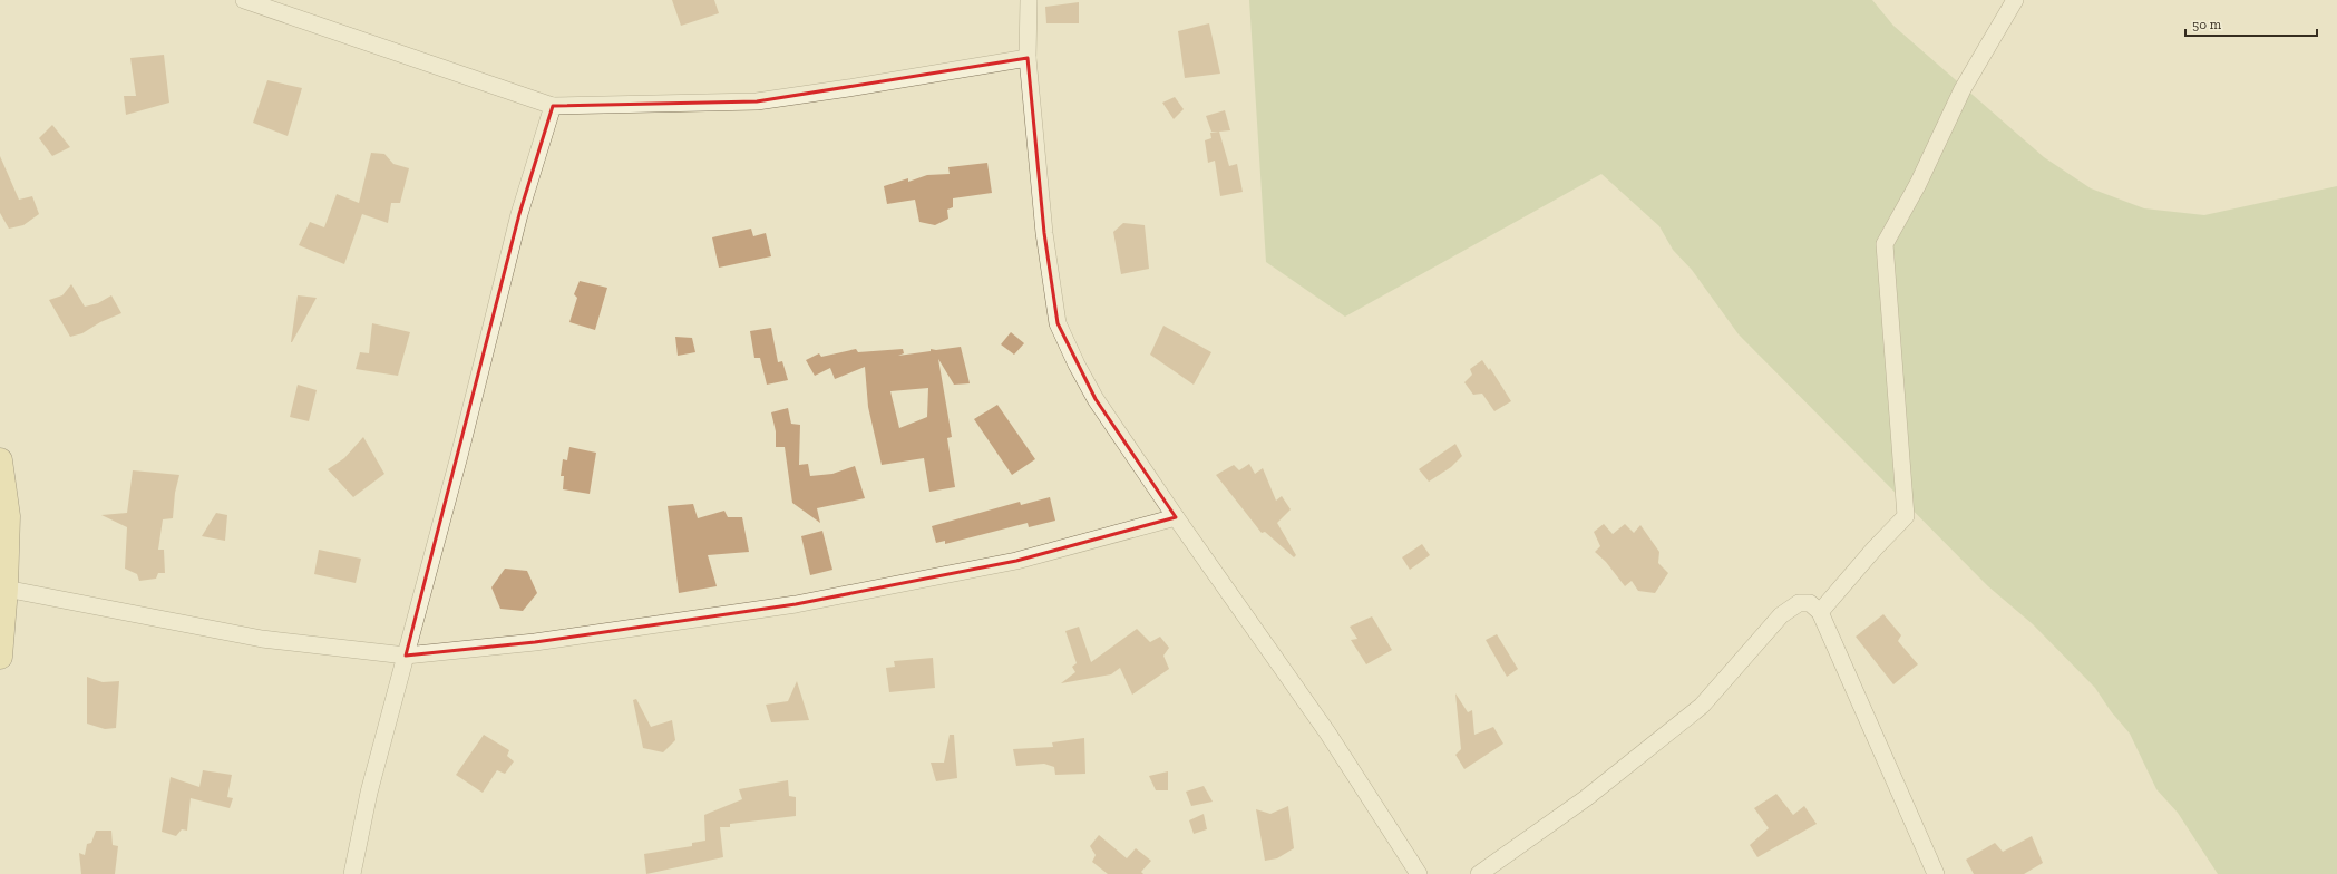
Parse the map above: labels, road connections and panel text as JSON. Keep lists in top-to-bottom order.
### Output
{
  "scale_bar": "50 m"
}
